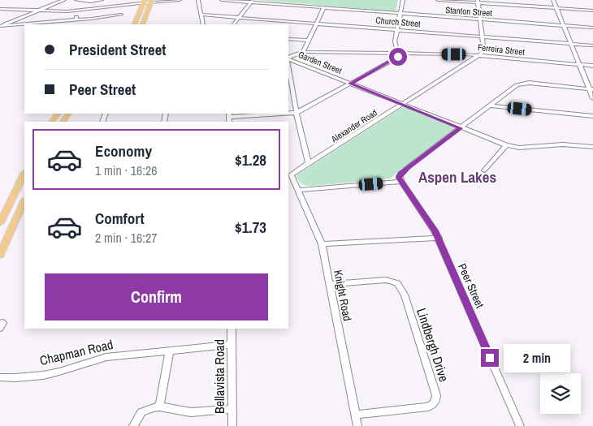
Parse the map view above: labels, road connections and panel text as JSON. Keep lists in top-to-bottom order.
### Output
{
  "streets": {
    "street": [
      "Stanton Street",
      "Church Street",
      "Ferreira Street",
      "Garden Street",
      "Alexander Road",
      "Peer Street",
      "Knight Road",
      "Lindbergh Drive",
      "Chapman Road",
      "Bellavista Road"
    ]
  },
  "crossings": [
    ["Ferreira Street", "Alexander Road"],
    ["Garden Street", "Alexander Road"],
    ["Alexander Road", "Knight Road"],
    ["Knight Road", "Lindbergh Drive"],
    ["Chapman Road", "Bellavista Road"]
  ],
  "districts": ["Aspen Lakes"],
  "page": {
    "banner": ["President Street", "Peer Street"],
    "list": [
      {
        "name": "Economy",
        "note": "1 min · 16:26",
        "value": "$1.28"
      },
      {
        "name": "Comfort",
        "note": "2 min · 16:27",
        "value": "$1.73"
      }
    ],
    "buttons": "Confirm",
    "bubble": "2 min"
  }
}
